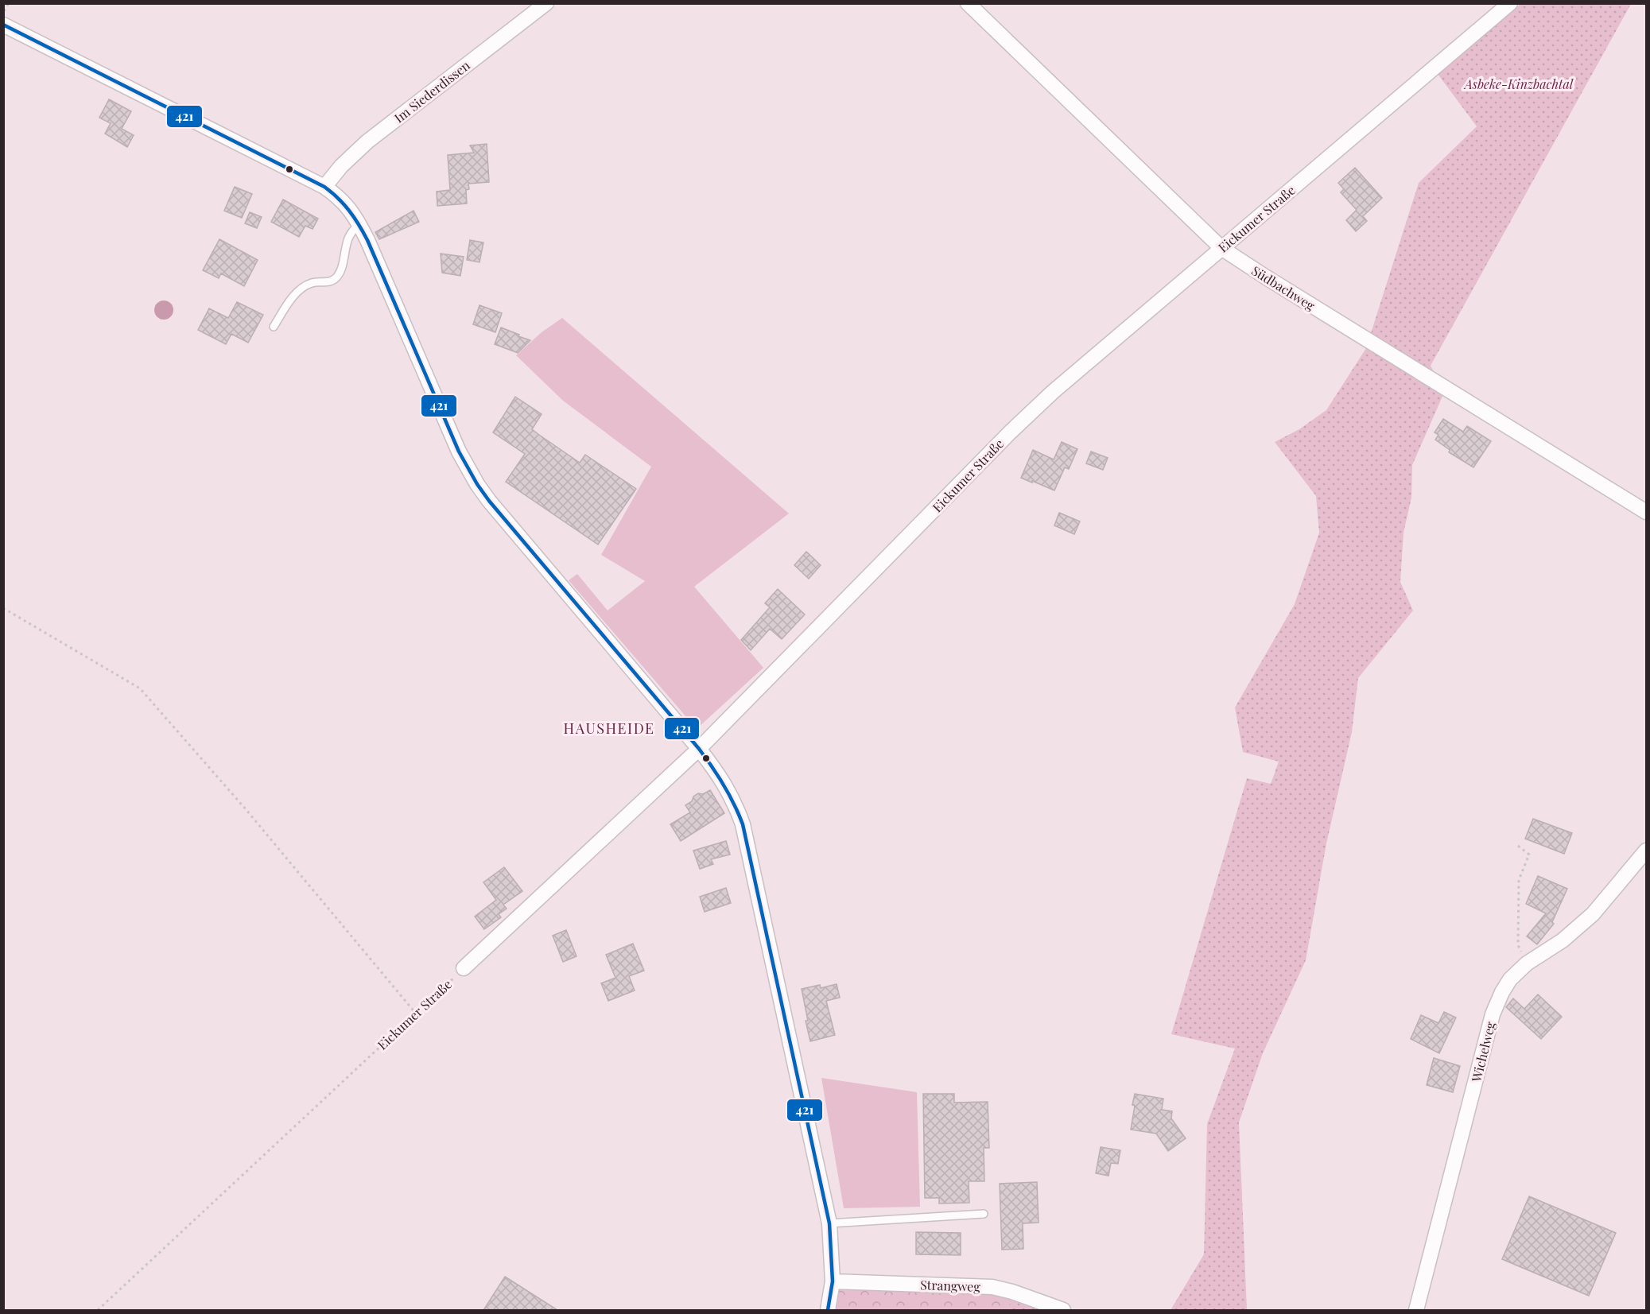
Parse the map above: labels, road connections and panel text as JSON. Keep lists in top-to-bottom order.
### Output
{
  "streets": {
    "street": [
      "Im Siederdissen",
      "Eickumer Straße",
      "Südbachweg",
      "Wichelweg",
      "Strangweg"
    ]
  },
  "crossings": [
    ["Eickumer Straße", "Südbachweg"]
  ],
  "districts": ["HAUSHEIDE"],
  "parks": ["Asbeke-Kinzbachtal"],
  "lines": ["transit line 421"]
}
